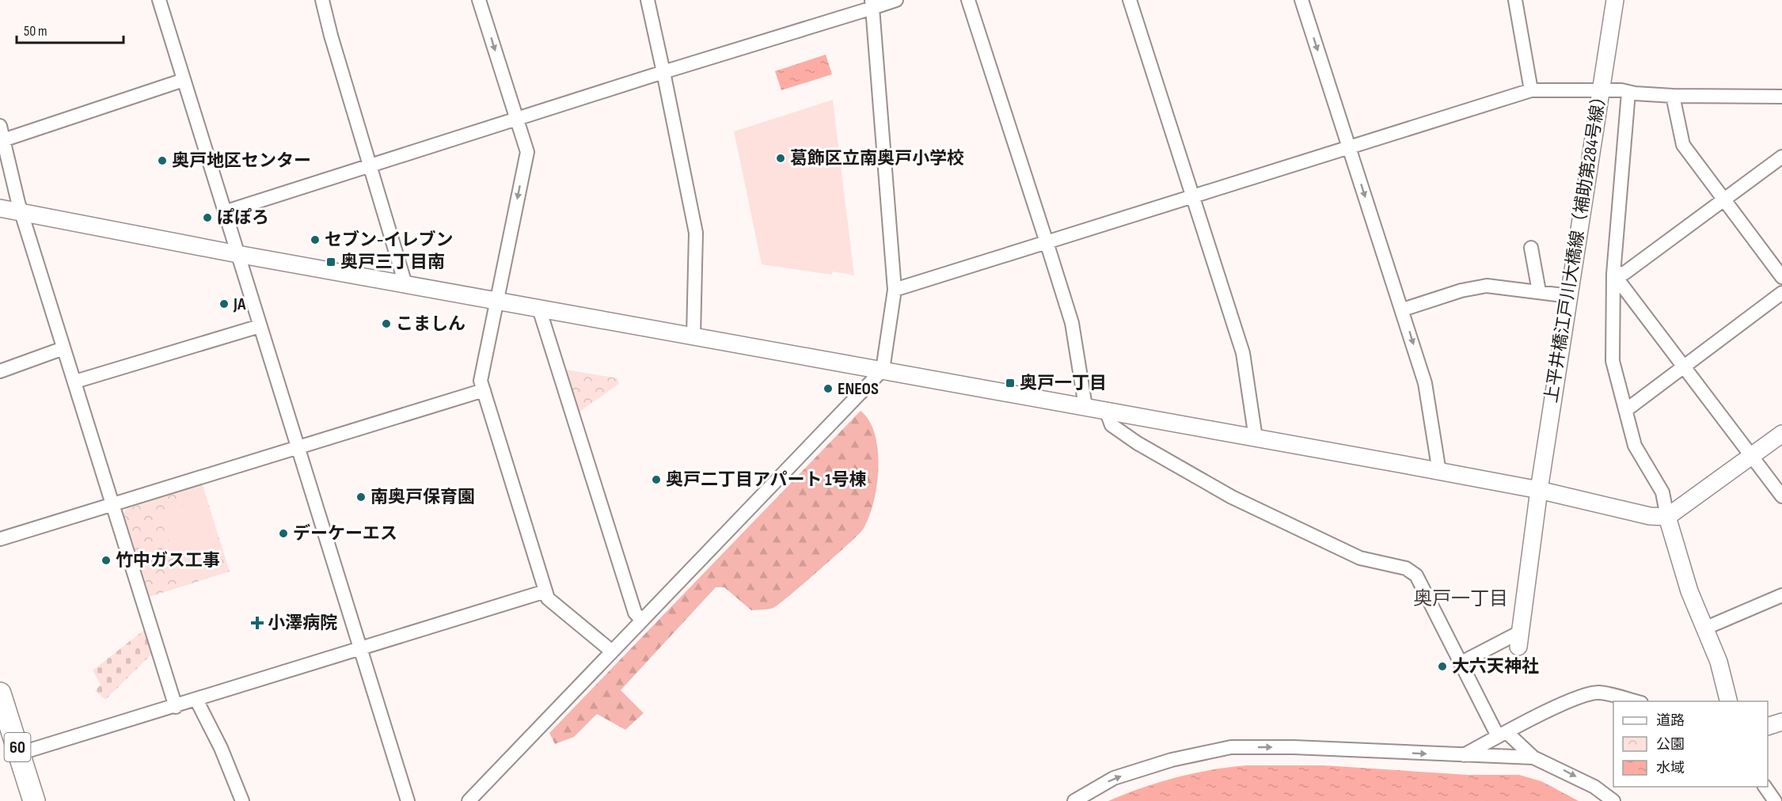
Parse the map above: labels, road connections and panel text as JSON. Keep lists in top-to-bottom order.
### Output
{
  "streets": {
    "main road": ["60"],
    "street": ["上平井橋江戸川大橋線（補助第284号線）"]
  },
  "districts": ["奥戸一丁目"],
  "places": {
    "other": [
      "葛飾区立南奥戸小学校",
      "奥戸地区センター",
      "ぽぽろ",
      "セブン-イレブン",
      "JA",
      "こましん",
      "ENEOS",
      "奥戸二丁目アパート 1号棟",
      "南奥戸保育園",
      "デーケーエス",
      "竹中ガス工事",
      "大六天神社"
    ],
    "transit": ["奥戸三丁目南", "奥戸一丁目"],
    "health": ["小澤病院"]
  },
  "legend": ["道路", "公園", "水域"],
  "scale_bar": "50 m"
}
